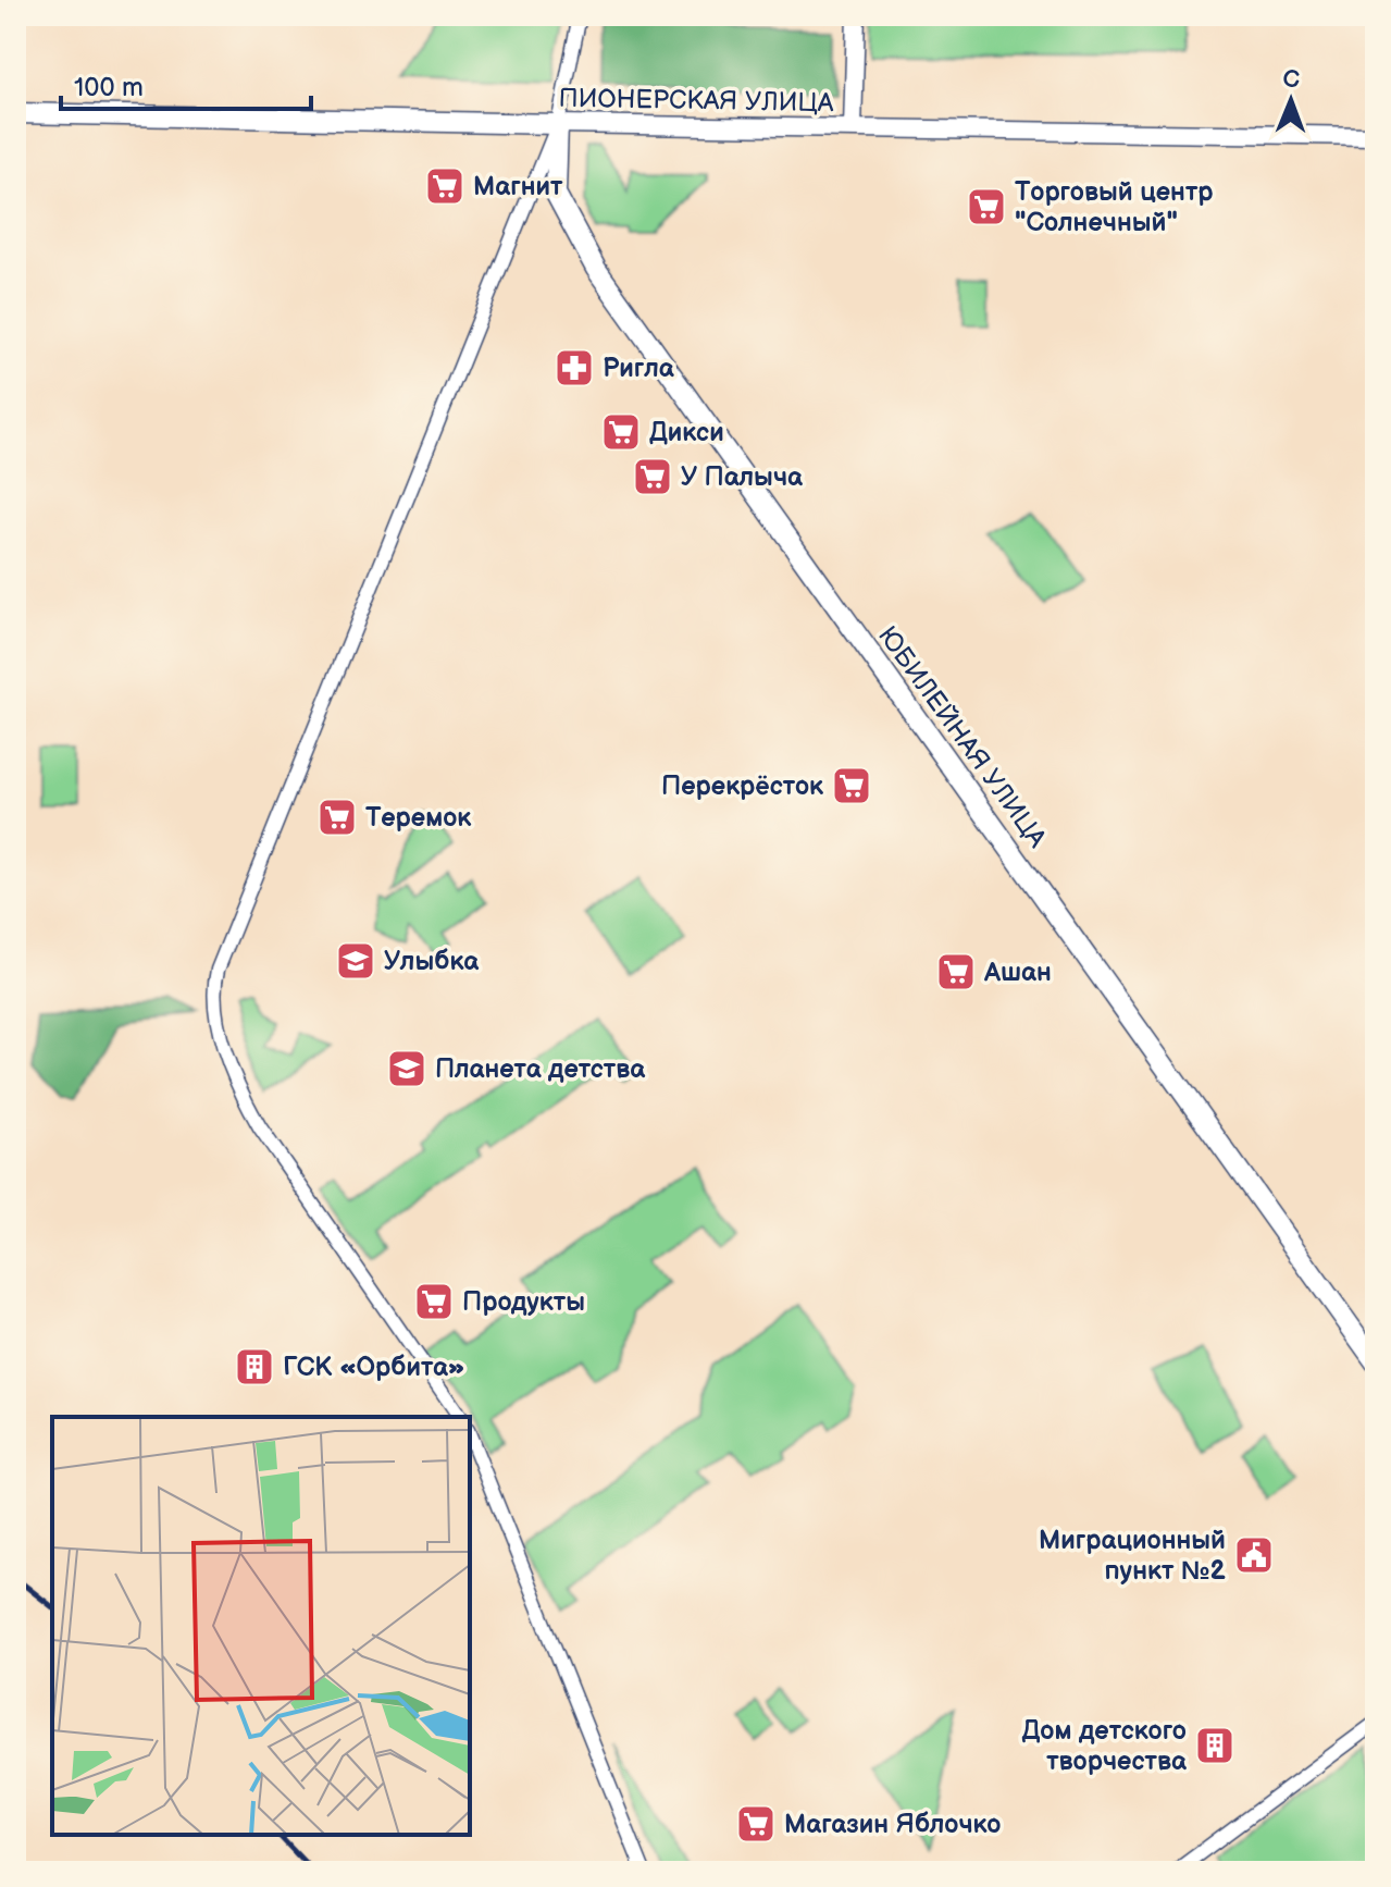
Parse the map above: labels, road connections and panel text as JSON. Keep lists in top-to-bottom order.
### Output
{
  "streets": {
    "main road": ["ПИОНЕРСКАЯ УЛИЦА", "ЮБИЛЕЙНАЯ УЛИЦА"]
  },
  "crossings": [
    ["ПИОНЕРСКАЯ УЛИЦА", "ЮБИЛЕЙНАЯ УЛИЦА"]
  ],
  "places": {
    "supermarket": [
      "Магнит",
      "Торговый центр \"Солнечный\"",
      "Дикси",
      "У Палыча",
      "Перекрёсток",
      "Теремок",
      "Ашан",
      "Продукты",
      "Магазин Яблочко"
    ],
    "pharmacy": ["Ригла"],
    "school or university": ["Улыбка", "Планета детства"],
    "building": ["ГСК «Орбита»", "Дом детского творчества"],
    "public building": ["Миграционный пункт №2"]
  },
  "scale_bar": "100 m",
  "north": "top"
}
